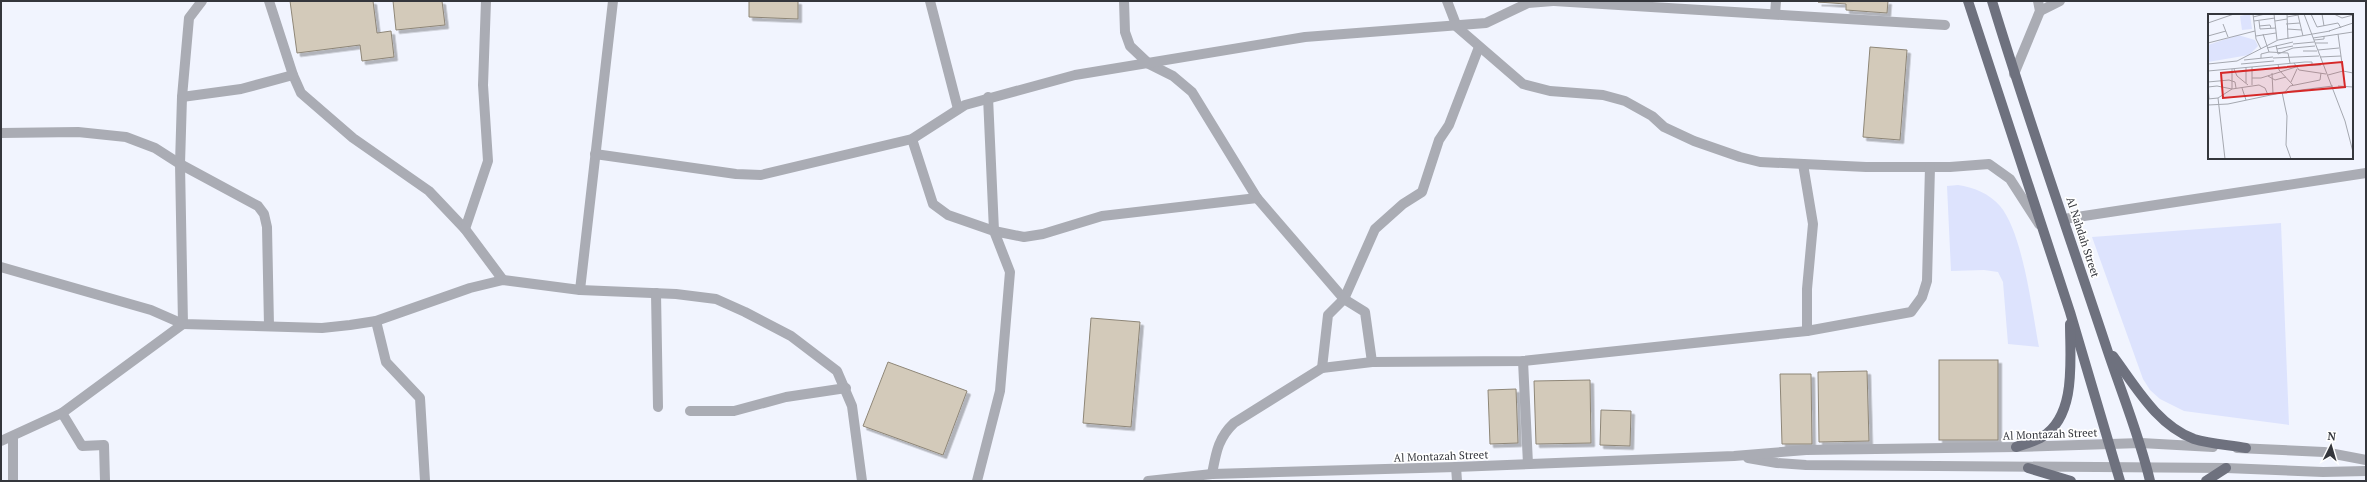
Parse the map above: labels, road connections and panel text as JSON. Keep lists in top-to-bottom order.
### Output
{
  "streets": {
    "main road": ["Al Nahdah Street"],
    "street": ["Al Montazah Street"]
  },
  "crossings": [
    ["Al Nahdah Street", "Al Montazah Street"]
  ],
  "north": "top"
}
